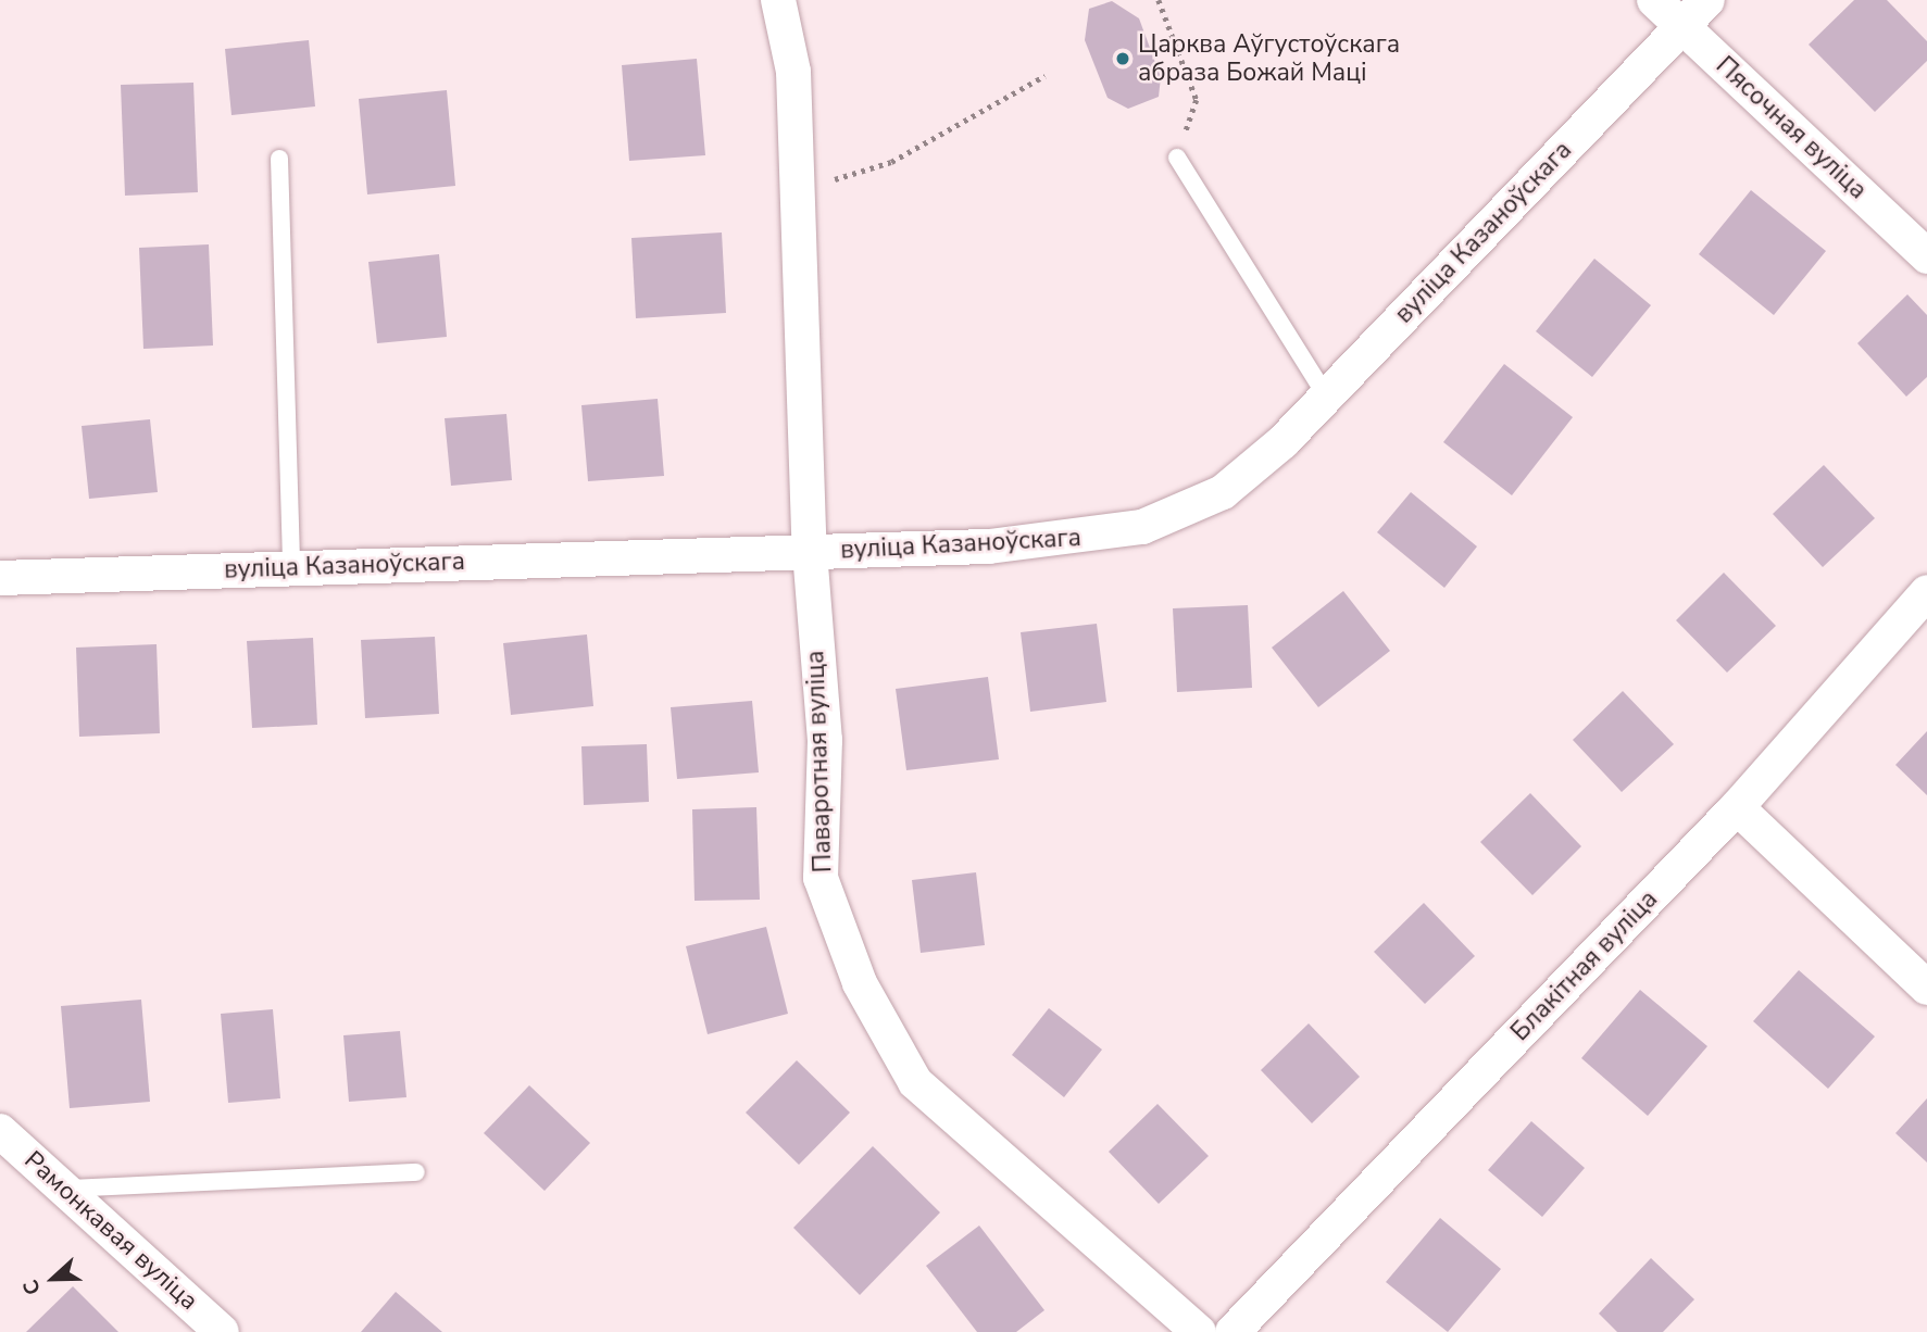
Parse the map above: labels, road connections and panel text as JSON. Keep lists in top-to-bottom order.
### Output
{
  "streets": {
    "street": [
      "Пясочная вуліца",
      "вуліца Казаноўскага",
      "Паваротная вуліца",
      "Блакітная вуліца",
      "Рамонкавая вуліца"
    ]
  },
  "crossings": [
    ["Пясочная вуліца", "вуліца Казаноўскага"],
    ["вуліца Казаноўскага", "Паваротная вуліца"]
  ],
  "places": ["Царква Аўгустоўскага абраза Божай Маці"],
  "north": "left"
}
